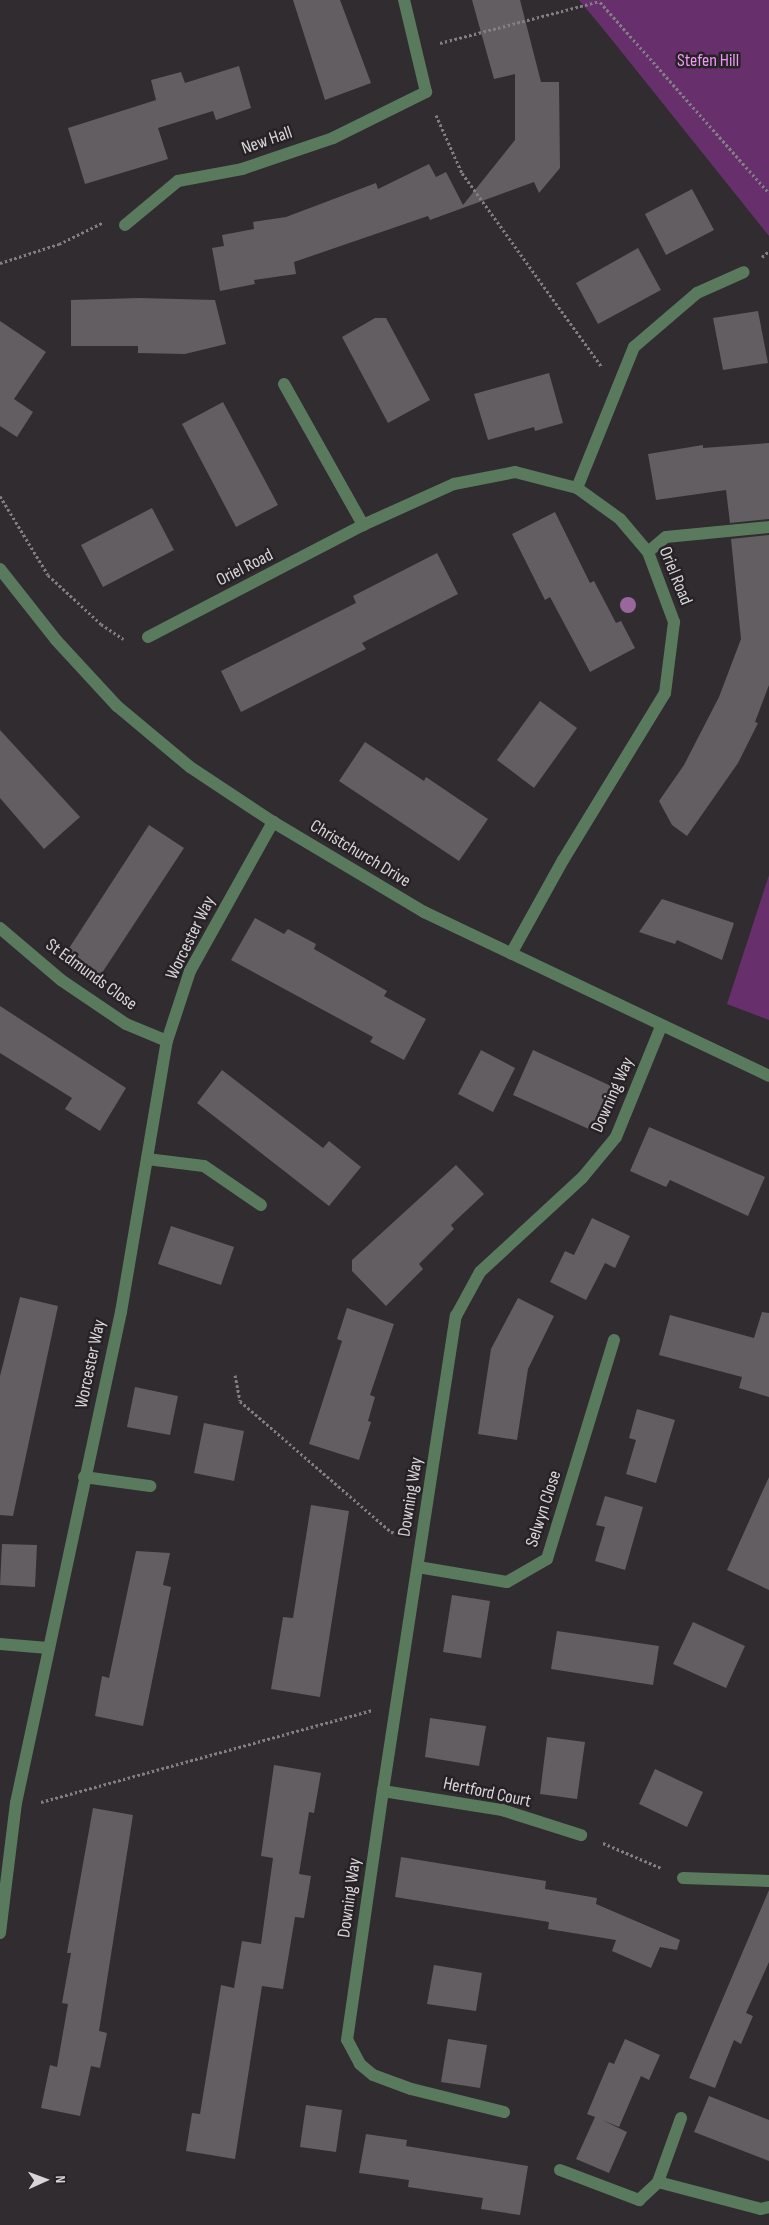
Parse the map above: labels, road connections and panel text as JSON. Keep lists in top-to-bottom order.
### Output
{
  "streets": {
    "street": [
      "New Hall",
      "Oriel Road",
      "Christchurch Drive",
      "Worcester Way",
      "St Edmunds Close",
      "Downing Way",
      "Selwyn Close",
      "Hertford Court"
    ]
  },
  "crossings": [
    ["Oriel Road", "Christchurch Drive"],
    ["Christchurch Drive", "Worcester Way"],
    ["Christchurch Drive", "Downing Way"],
    ["Worcester Way", "St Edmunds Close"],
    ["Downing Way", "Selwyn Close"],
    ["Downing Way", "Hertford Court"]
  ],
  "parks": ["Stefen Hill"],
  "north": "right"
}
